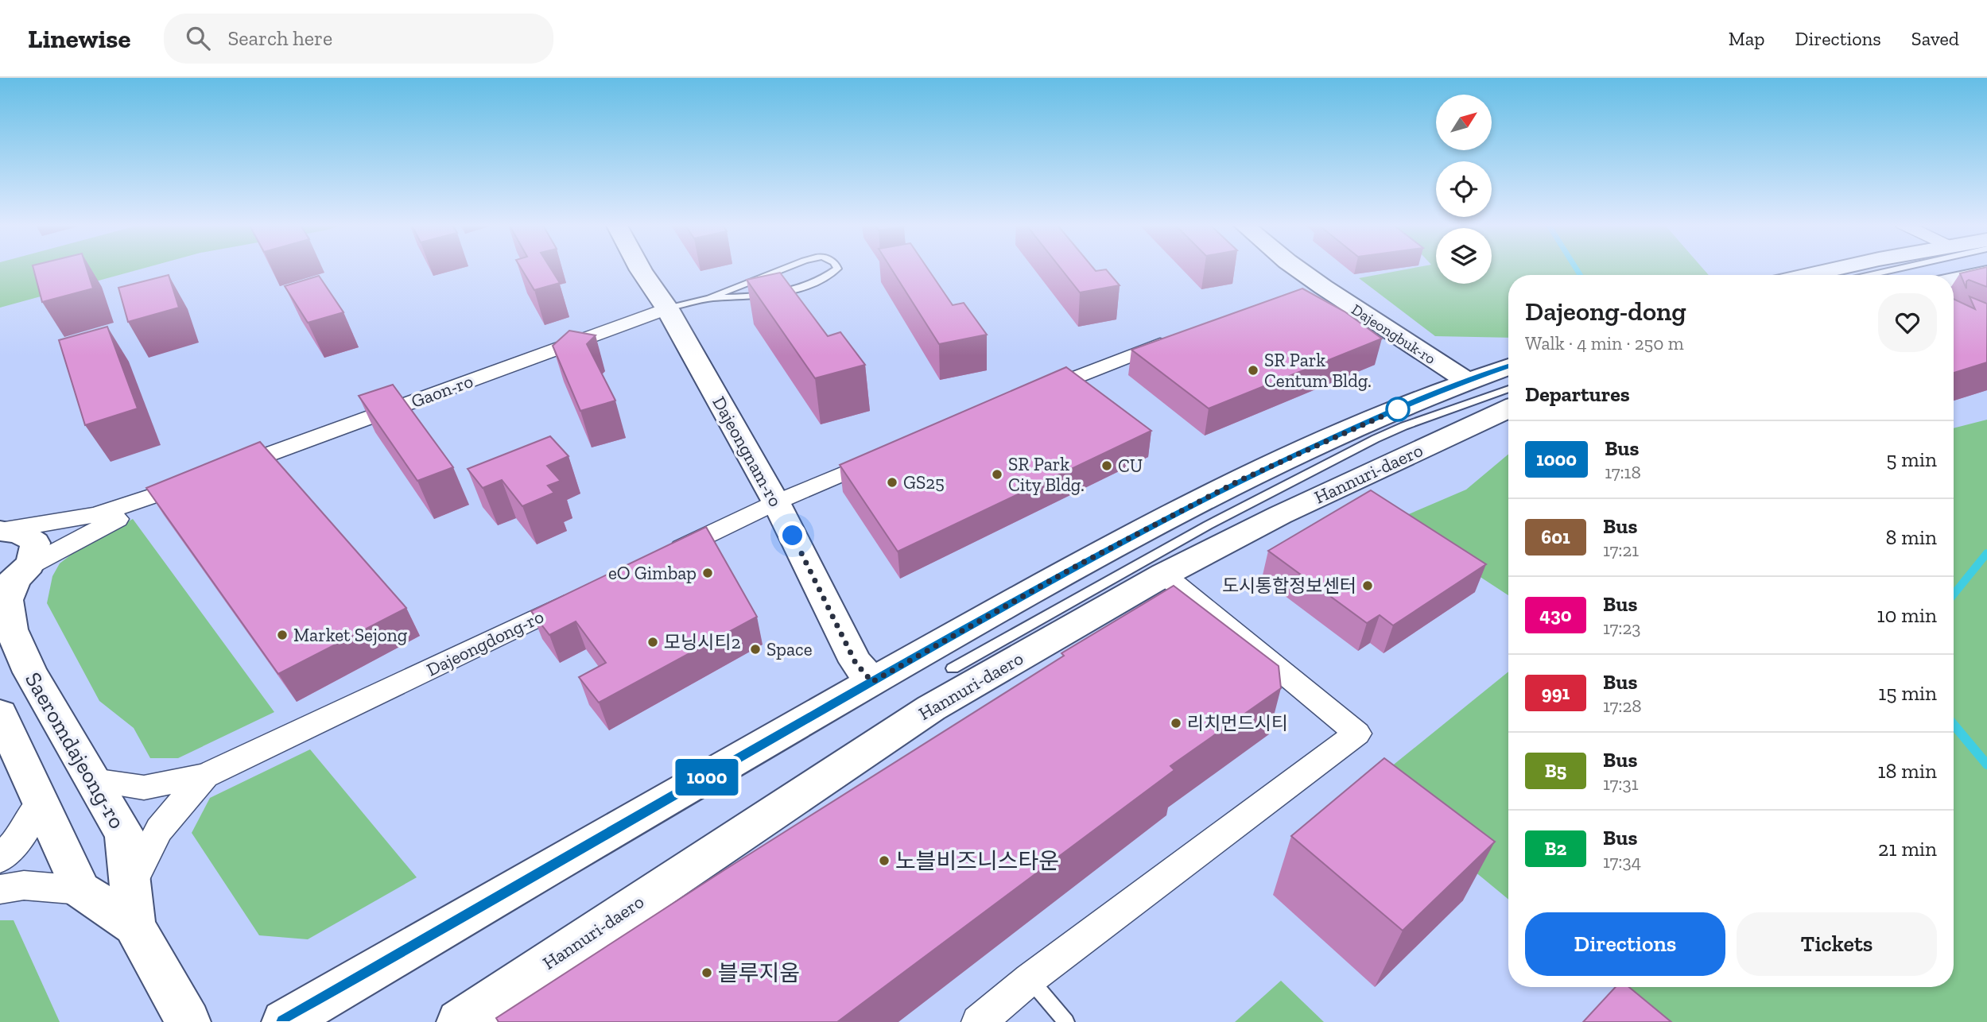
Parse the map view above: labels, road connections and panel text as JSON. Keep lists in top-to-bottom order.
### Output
{
  "streets": {
    "street": [
      "Dajeongbuk-ro",
      "Gaon-ro",
      "Dajeongnam-ro",
      "Hannuri-daero",
      "Dajeongdong-ro",
      "Saeromdajeong-ro"
    ]
  },
  "crossings": [
    ["Gaon-ro", "Dajeongnam-ro"]
  ],
  "places": [
    "SR Park Centum Bldg.",
    "CU",
    "SR Park City Bldg.",
    "GS25",
    "eO Gimbap",
    "도시통합정보센터",
    "Market Sejong",
    "모닝시티2",
    "Space",
    "리치먼드시티",
    "노블비즈니스타운",
    "블루지움"
  ],
  "lines": ["bus line 1000"],
  "north": "top right",
  "page": {
    "header": "Linewise",
    "search": "Search here",
    "nav": ["Map", "Directions", "Saved"],
    "on_map": "1000",
    "heading": [
      ["Dajeong-dong", "Walk · 4 min · 250 m"],
      "Departures"
    ],
    "list": [
      {
        "mark": "1000",
        "name": "Bus",
        "note": "17:18",
        "value": "5 min"
      },
      {
        "mark": "601",
        "name": "Bus",
        "note": "17:21",
        "value": "8 min"
      },
      {
        "mark": "430",
        "name": "Bus",
        "note": "17:23",
        "value": "10 min"
      },
      {
        "mark": "991",
        "name": "Bus",
        "note": "17:28",
        "value": "15 min"
      },
      {
        "mark": "B5",
        "name": "Bus",
        "note": "17:31",
        "value": "18 min"
      },
      {
        "mark": "B2",
        "name": "Bus",
        "note": "17:34",
        "value": "21 min"
      }
    ],
    "buttons": ["Directions", "Tickets"]
  }
}
